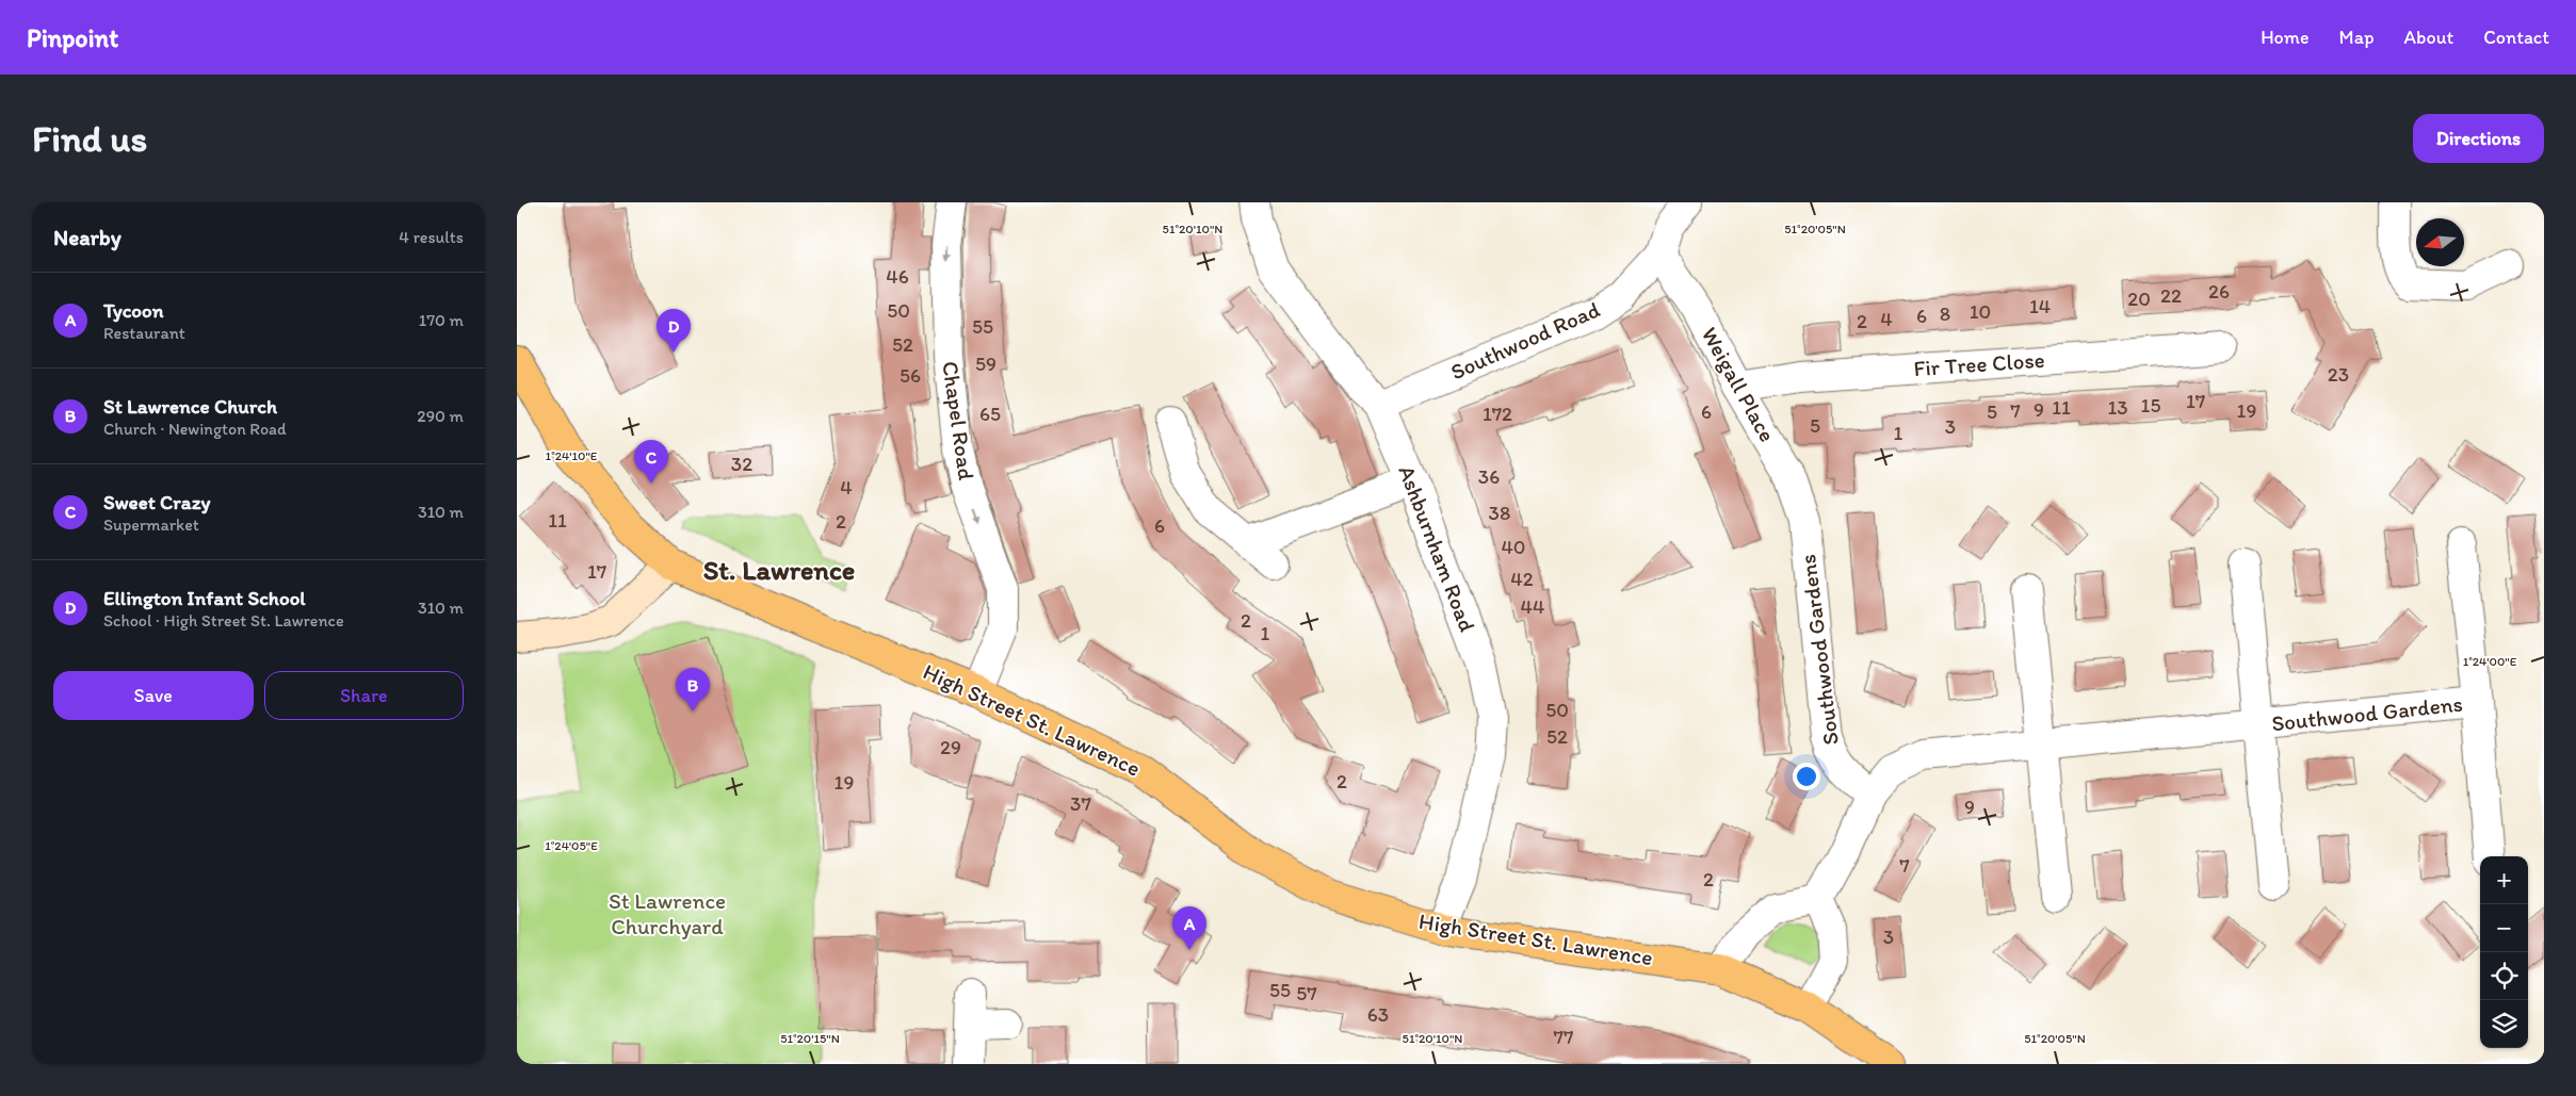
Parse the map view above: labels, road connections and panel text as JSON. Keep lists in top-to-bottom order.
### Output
{
  "streets": {
    "main road": ["High Street St. Lawrence"],
    "street": [
      "Southwood Road",
      "Fir Tree Close",
      "Weigall Place",
      "Chapel Road",
      "Ashburnham Road",
      "Southwood Gardens"
    ]
  },
  "crossings": [
    ["Southwood Road", "Weigall Place"],
    ["Southwood Road", "Ashburnham Road"],
    ["Fir Tree Close", "Weigall Place"],
    ["Weigall Place", "Southwood Gardens"],
    ["Chapel Road", "High Street St. Lawrence"],
    ["Ashburnham Road", "High Street St. Lawrence"]
  ],
  "one_way": ["Chapel Road"],
  "districts": ["St. Lawrence"],
  "parks": ["St Lawrence Churchyard"],
  "house_numbers": [
    "46",
    "26",
    "22",
    "20",
    "14",
    "50",
    "10",
    "8",
    "6",
    "4",
    "2",
    "55",
    "52",
    "59",
    "23",
    "56",
    "17",
    "15",
    "11",
    "13",
    "9",
    "7",
    "19",
    "6",
    "5",
    "65",
    "172",
    "5",
    "3",
    "1",
    "32",
    "36",
    "4",
    "38",
    "11",
    "2",
    "6",
    "40",
    "17",
    "42",
    "44",
    "2",
    "1",
    "50",
    "52",
    "29",
    "2",
    "19",
    "37",
    "9",
    "7",
    "2",
    "3",
    "55",
    "57",
    "63",
    "77"
  ],
  "north": "left",
  "page": {
    "header": "Pinpoint",
    "nav": [
      "Home",
      "Map",
      "About",
      "Contact"
    ],
    "buttons": [
      "Directions",
      ["Save", "Share"]
    ],
    "title": "Find us",
    "heading": ["Nearby", "4 results"],
    "list": [
      {
        "mark": "A",
        "name": "Tycoon",
        "note": "Restaurant",
        "value": "170 m"
      },
      {
        "mark": "B",
        "name": "St Lawrence Church",
        "note": "Church · Newington Road",
        "value": "290 m"
      },
      {
        "mark": "C",
        "name": "Sweet Crazy",
        "note": "Supermarket",
        "value": "310 m"
      },
      {
        "mark": "D",
        "name": "Ellington Infant School",
        "note": "School · High Street St. Lawrence",
        "value": "310 m"
      }
    ],
    "pins": [
      "D",
      "C",
      "B",
      "A"
    ],
    "map_buttons": ["+", "−"]
  },
  "coordinates": [
    "51°20'10\"N",
    "51°20'05\"N",
    "1°24'10\"E",
    "1°24'00\"E",
    "1°24'05\"E",
    "51°20'15\"N"
  ]
}
